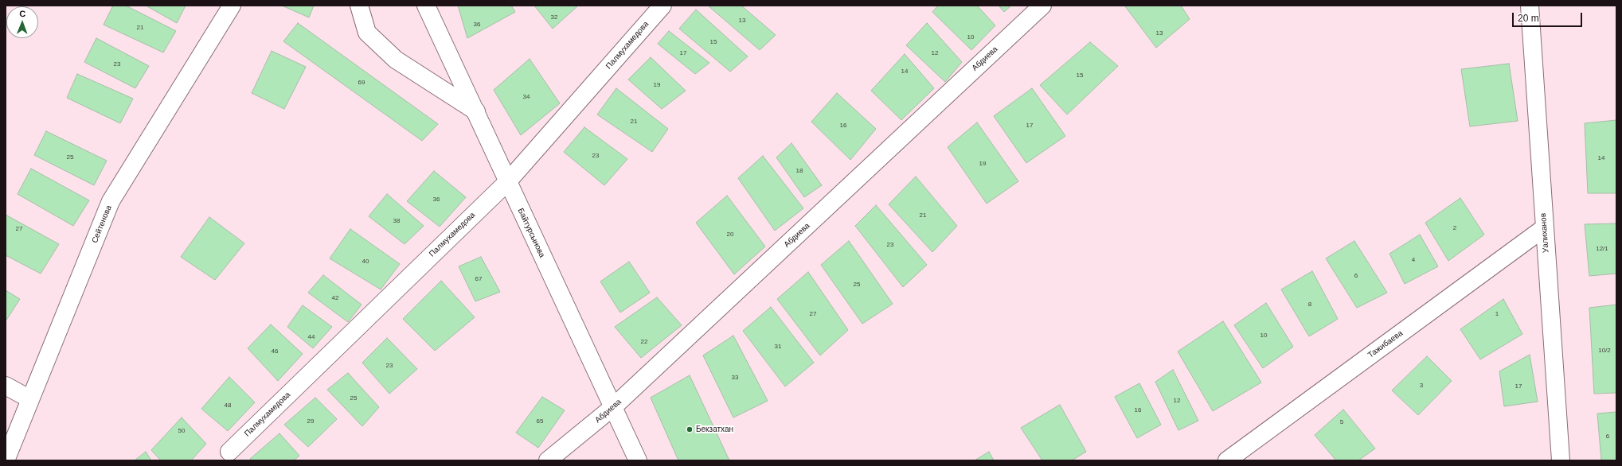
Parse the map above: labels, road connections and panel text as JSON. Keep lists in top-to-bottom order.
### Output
{
  "streets": {
    "street": [
      "Палмухамедова",
      "Абдиева",
      "Сейтенова",
      "Байтурсынова",
      "Уалиханов",
      "Тажибаева"
    ]
  },
  "crossings": [
    ["Палмухамедова", "Байтурсынова"],
    ["Абдиева", "Байтурсынова"],
    ["Уалиханов", "Тажибаева"]
  ],
  "places": ["Бекзатхан"],
  "house_numbers": [
    "32",
    "13",
    "36",
    "21",
    "13",
    "10",
    "15",
    "17",
    "12",
    "23",
    "14",
    "15",
    "69",
    "19",
    "34",
    "21",
    "16",
    "17",
    "23",
    "25",
    "14",
    "19",
    "18",
    "36",
    "21",
    "38",
    "2",
    "27",
    "20",
    "23",
    "12/1",
    "4",
    "40",
    "6",
    "67",
    "25",
    "42",
    "8",
    "27",
    "1",
    "10",
    "44",
    "22",
    "31",
    "10/2",
    "46",
    "23",
    "33",
    "3",
    "17",
    "25",
    "12",
    "48",
    "16",
    "29",
    "65",
    "5",
    "50",
    "6"
  ],
  "scale_bar": "20 m",
  "north": "top"
}
